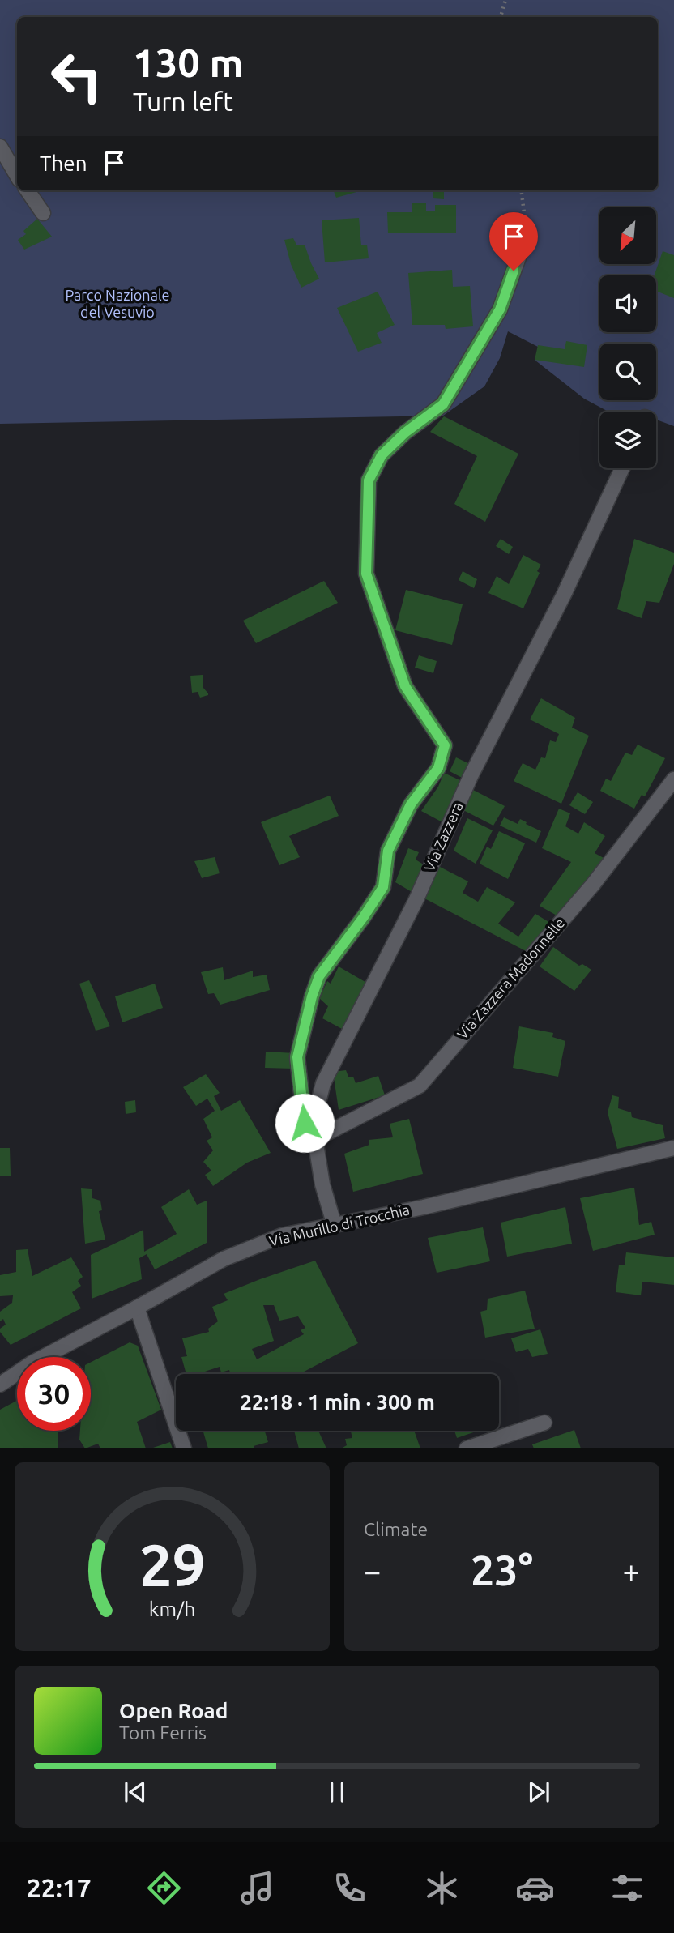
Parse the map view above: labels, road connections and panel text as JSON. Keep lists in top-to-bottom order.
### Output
{
  "streets": {
    "street": ["Via Zazzera", "Via Zazzera Madonnelle", "Via Murillo di Trocchia"]
  },
  "crossings": [
    ["Via Zazzera", "Via Zazzera Madonnelle"],
    ["Via Zazzera", "Via Murillo di Trocchia"]
  ],
  "parks": ["Parco Nazionale del Vesuvio"],
  "north": "bottom left",
  "page": {
    "turn": ["130 m", "Turn left"],
    "then": "Then",
    "limit": "30",
    "trip": "22:18 · 1 min · 300 m",
    "tile": "Climate",
    "heat": ["−", "23°", "+"],
    "song": ["Open Road", "Tom Ferris"],
    "tabs": "22:17",
    "gauge": ["29", "km/h"]
  }
}
